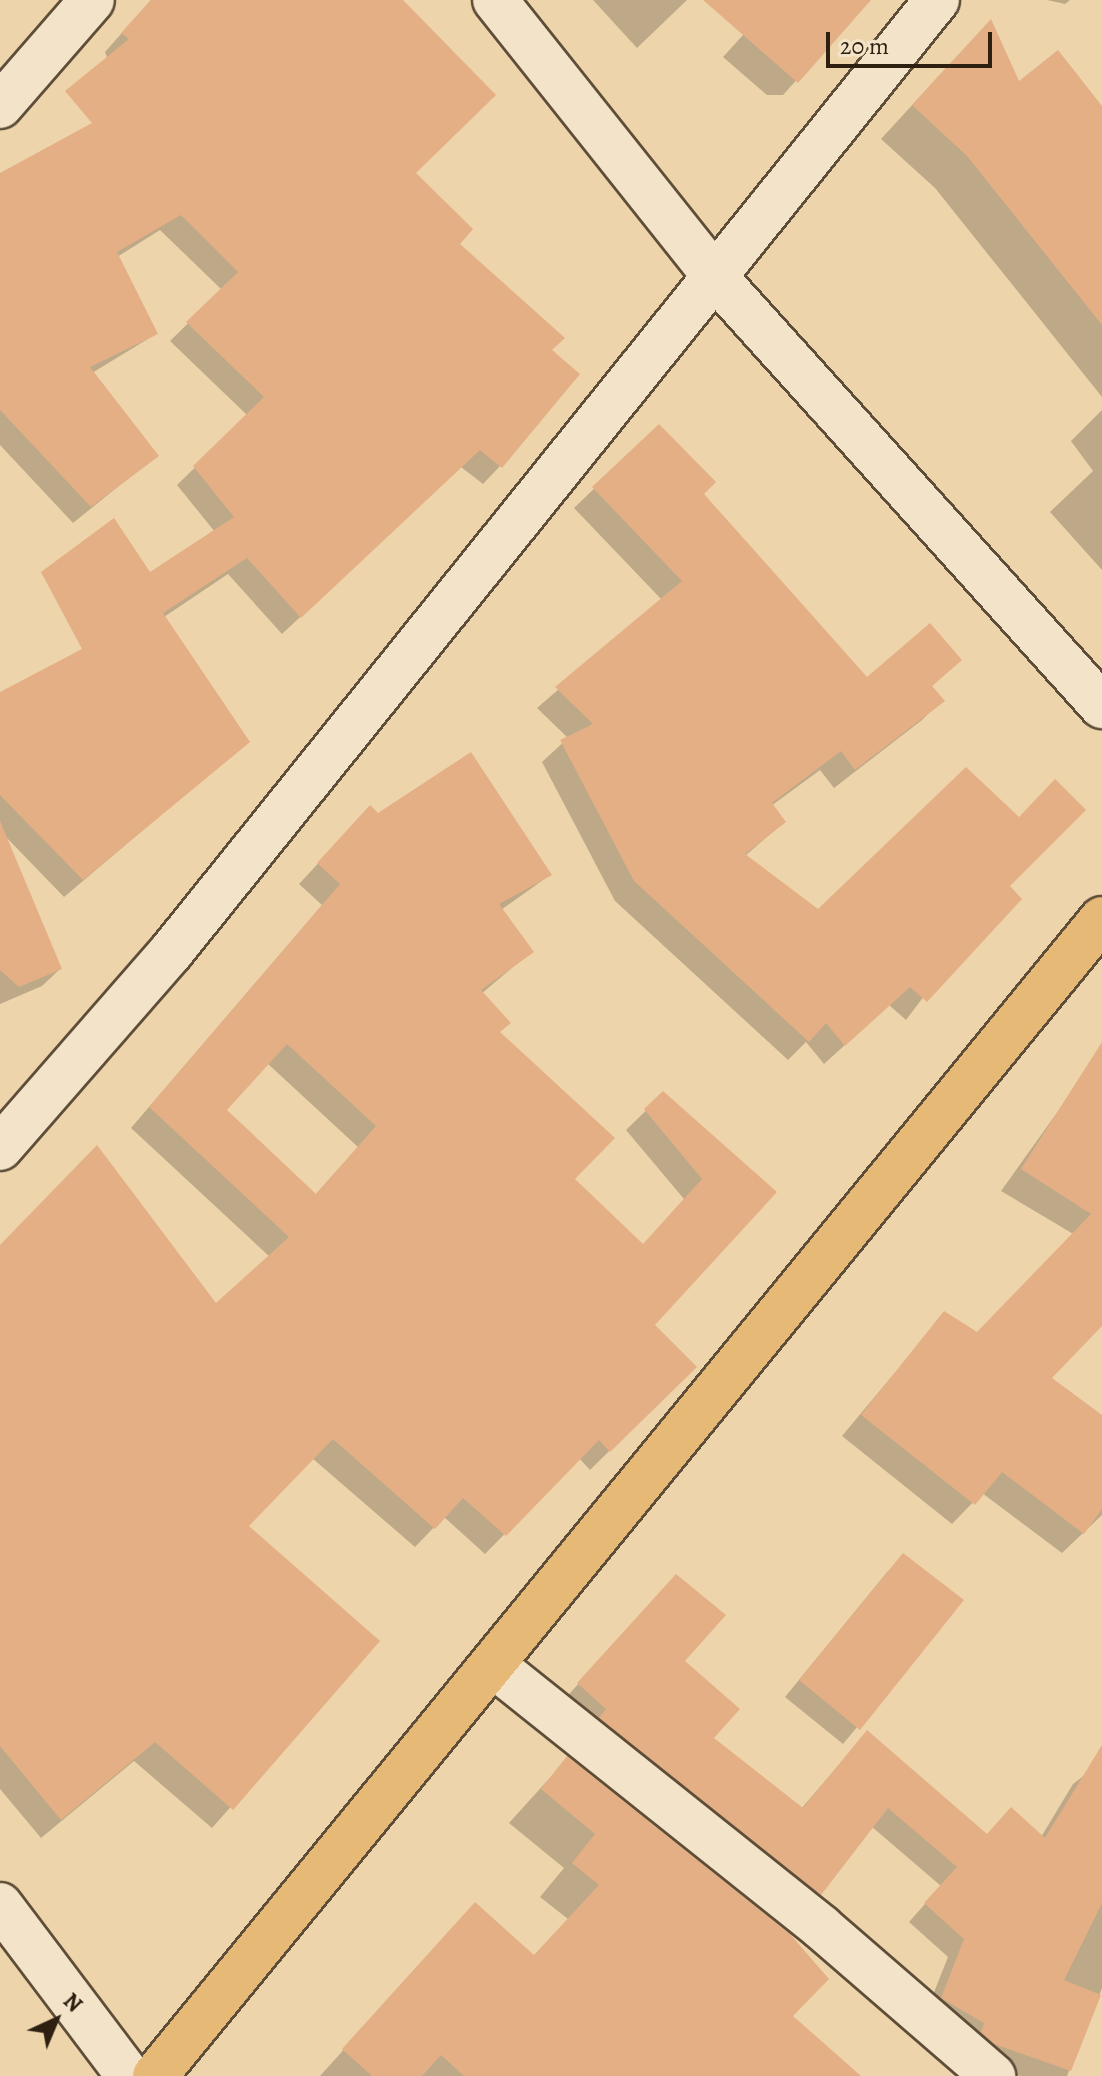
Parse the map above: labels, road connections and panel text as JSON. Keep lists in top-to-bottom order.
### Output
{
  "scale_bar": "20 m",
  "north": "top right"
}
